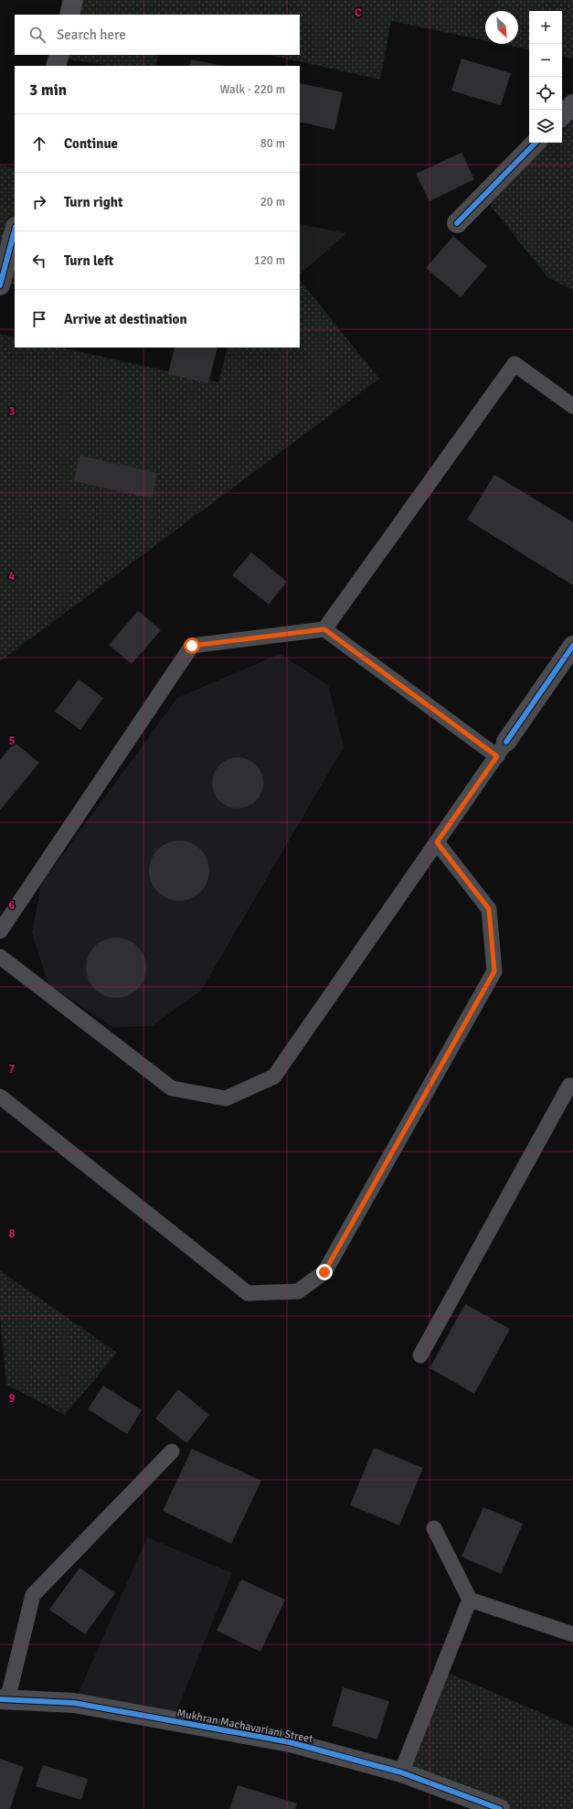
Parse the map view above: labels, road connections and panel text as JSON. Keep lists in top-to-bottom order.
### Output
{
  "streets": {
    "street": ["Mukhran Machavariani Street"]
  },
  "north": "bottom right",
  "page": {
    "map_buttons": ["+", "−"],
    "search": "Search here",
    "heading": ["3 min", "Walk · 220 m"],
    "list": [
      ["Continue", "80 m"],
      ["Turn right", "20 m"],
      ["Turn left", "120 m"],
      "Arrive at destination"
    ]
  },
  "grid": {
    "columns": ["C"],
    "rows": [
      "3",
      "4",
      "5",
      "6",
      "7",
      "8",
      "9"
    ]
  }
}
